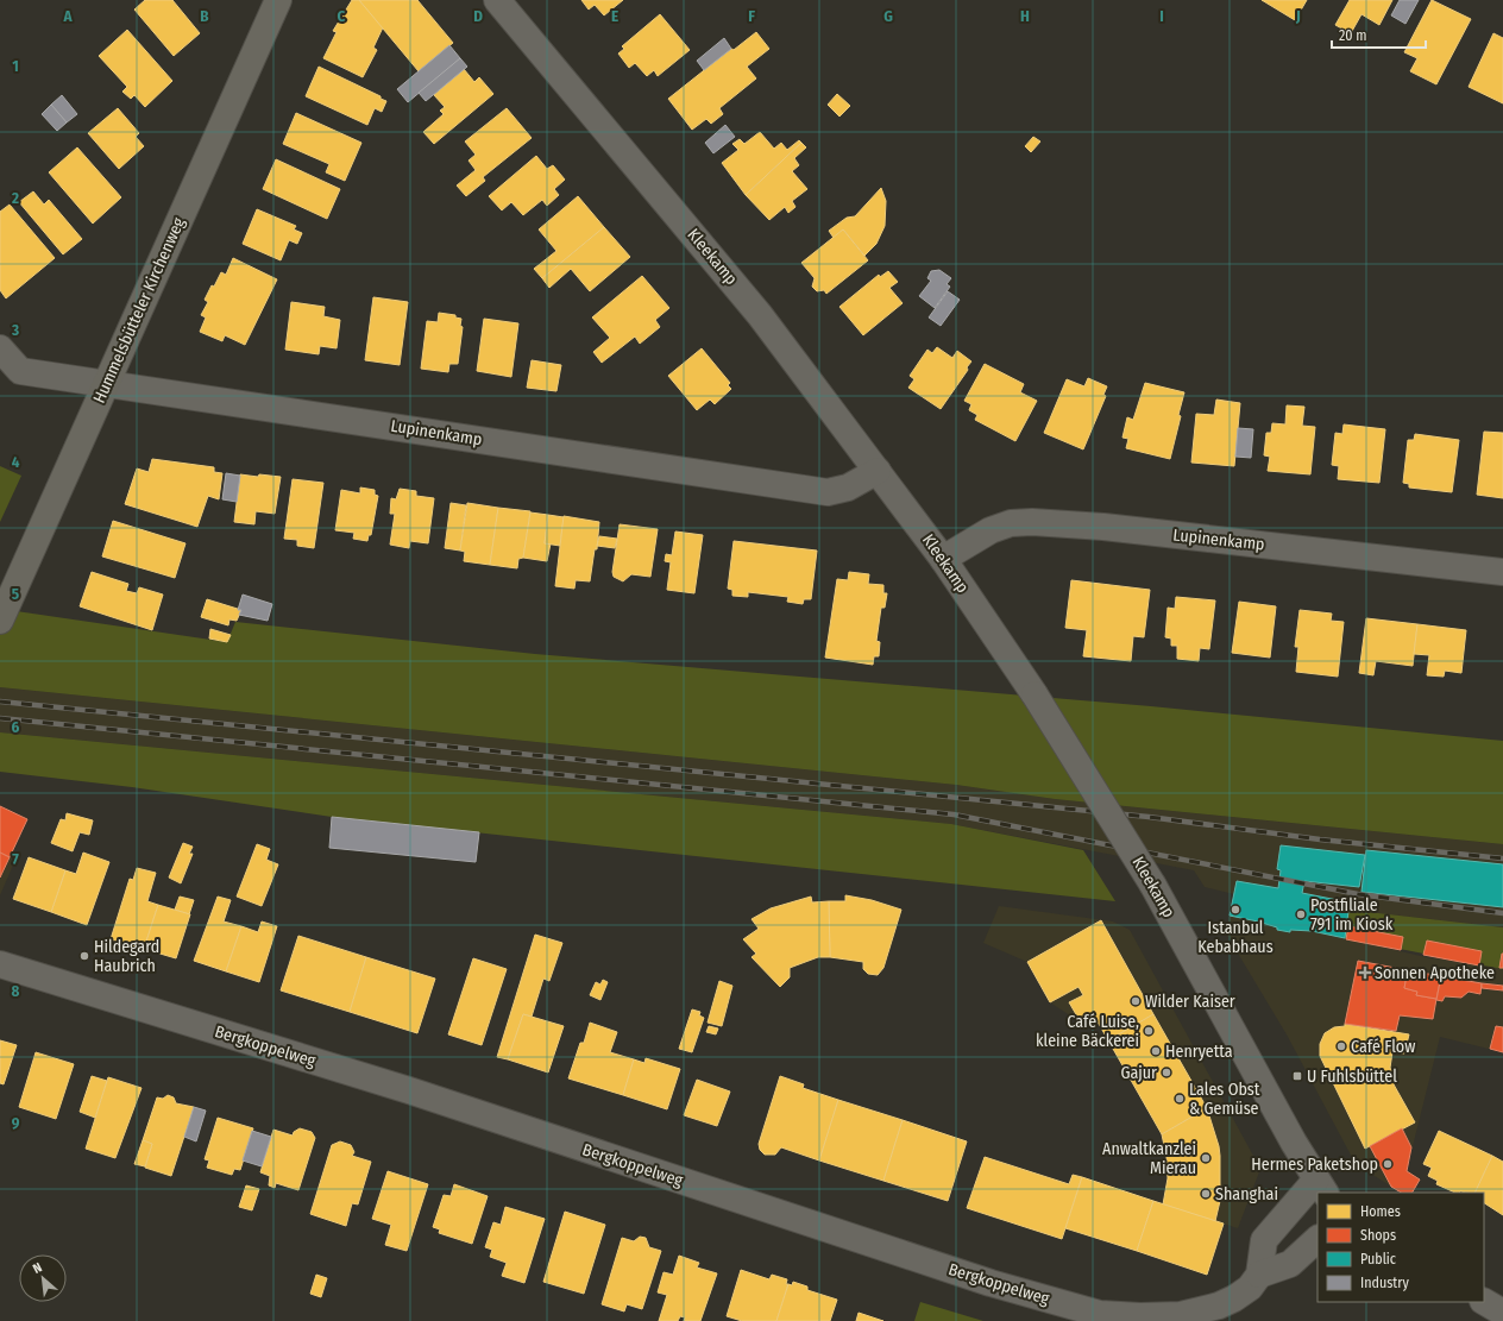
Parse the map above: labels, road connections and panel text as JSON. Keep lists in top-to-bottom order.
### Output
{
  "streets": {
    "street": [
      "Kleekamp",
      "Hummelsbütteler Kirchenweg",
      "Lupinenkamp",
      "Bergkoppelweg"
    ]
  },
  "crossings": [
    ["Kleekamp", "Lupinenkamp"],
    ["Hummelsbütteler Kirchenweg", "Lupinenkamp"]
  ],
  "places": {
    "other": [
      "Istanbul Kebabhaus",
      "Postfiliale 791 im Kiosk",
      "Hildegard Haubrich",
      "Wilder Kaiser",
      "Café Luise, kleine Bäckerei",
      "Café Flow",
      "Henryetta",
      "Gajur",
      "Lales Obst & Gemüse",
      "Anwaltkanzlei Mierau",
      "Hermes Paketshop",
      "Shanghai"
    ],
    "health": ["Sonnen Apotheke"],
    "transit": ["U Fuhlsbüttel"]
  },
  "legend": [
    "Homes",
    "Shops",
    "Public",
    "Industry"
  ],
  "scale_bar": "20 m",
  "north": "top left",
  "grid": {
    "columns": [
      "A",
      "B",
      "C",
      "D",
      "E",
      "F",
      "G",
      "H",
      "I",
      "J"
    ],
    "rows": [
      "1",
      "2",
      "3",
      "4",
      "5",
      "6",
      "7",
      "8",
      "9"
    ]
  }
}
